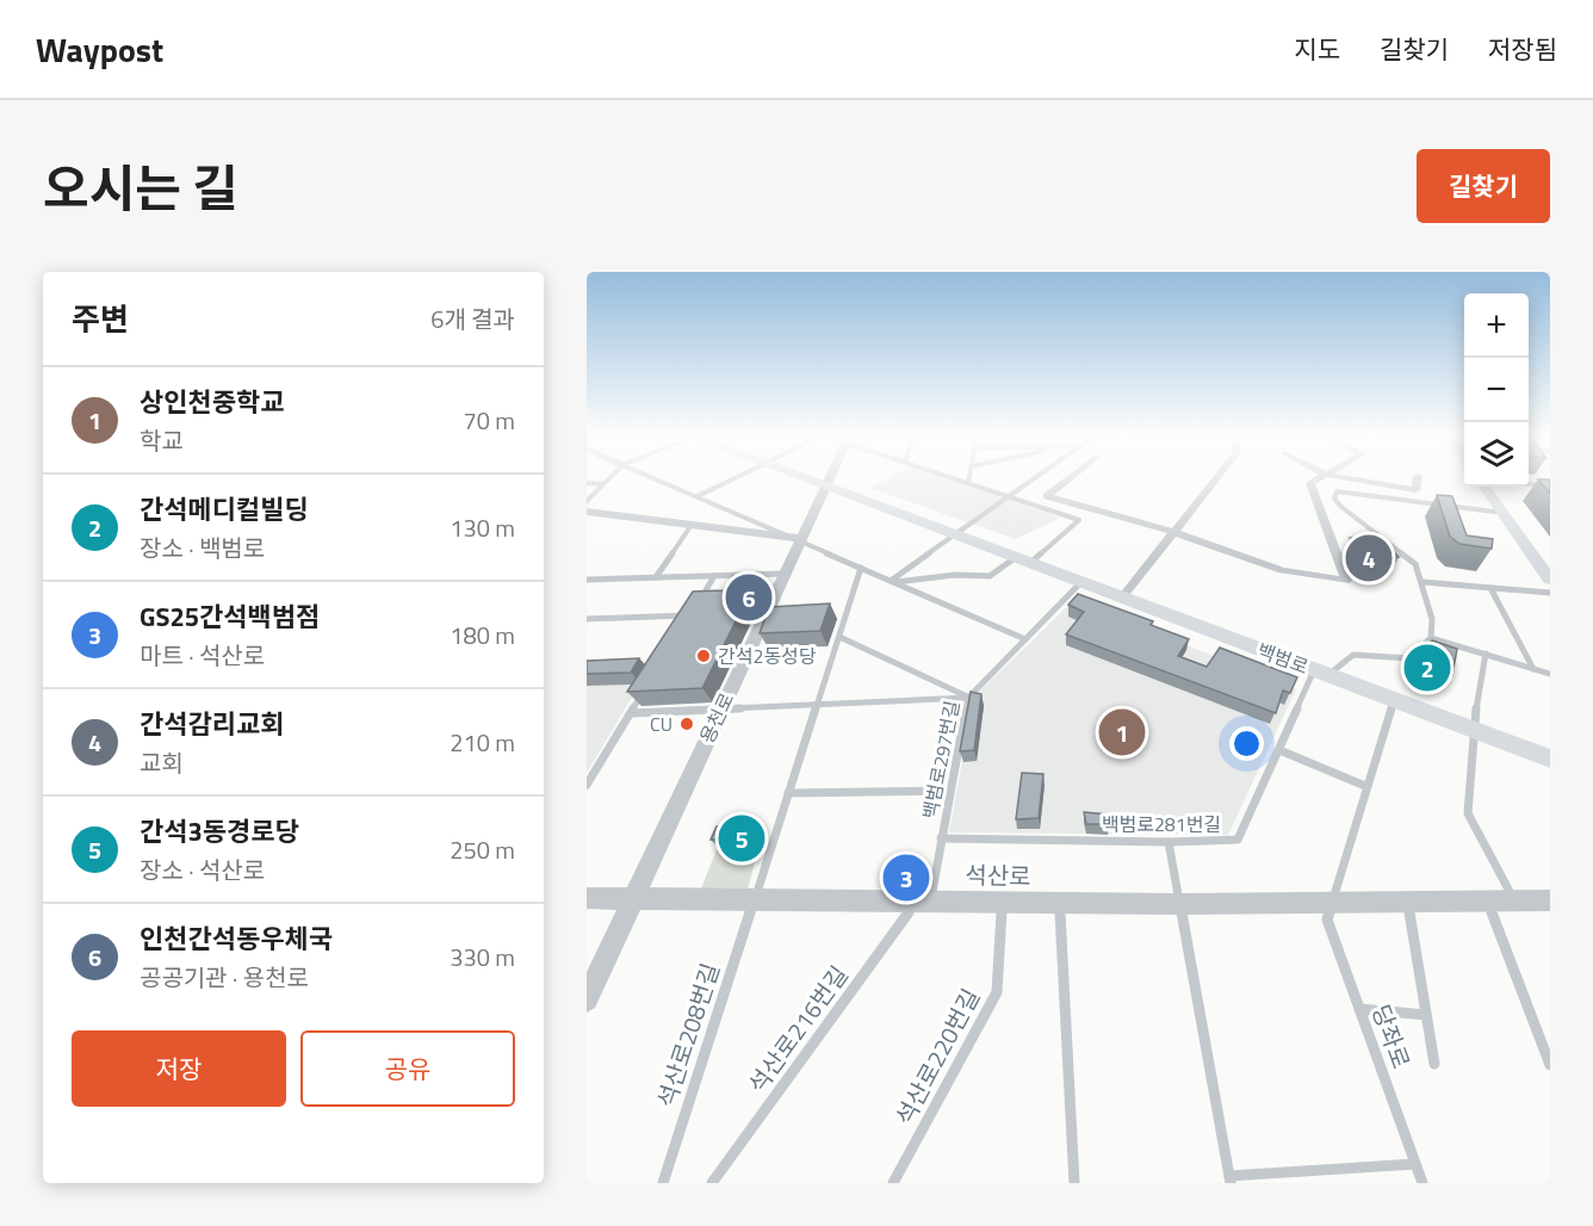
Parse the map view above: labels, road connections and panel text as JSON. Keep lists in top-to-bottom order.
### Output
{
  "streets": {
    "main road": ["백범로"],
    "street": ["용천로", "석산로"],
    "lane": [
      "백범로297번길",
      "백범로281번길",
      "석산로216번길",
      "석산로208번길",
      "당좌로",
      "석산로220번길"
    ]
  },
  "crossings": [
    ["백범로", "용천로"],
    ["백범로", "백범로297번길"],
    ["백범로", "백범로281번길"],
    ["용천로", "석산로"],
    ["백범로297번길", "백범로281번길"],
    ["백범로297번길", "석산로"],
    ["백범로297번길", "석산로216번길"],
    ["석산로", "석산로216번길"],
    ["석산로", "석산로208번길"],
    ["석산로", "당좌로"],
    ["석산로", "석산로220번길"]
  ],
  "places": ["간석2동성당", "CU"],
  "page": {
    "header": "Waypost",
    "nav": ["지도", "길찾기", "저장됨"],
    "title": "오시는 길",
    "buttons": [
      "길찾기",
      ["저장", "공유"]
    ],
    "heading": ["주변", "6개 결과"],
    "map_buttons": ["+", "−"],
    "list": [
      {
        "mark": "1",
        "name": "상인천중학교",
        "note": "학교",
        "value": "70 m"
      },
      {
        "mark": "2",
        "name": "간석메디컬빌딩",
        "note": "장소 · 백범로",
        "value": "130 m"
      },
      {
        "mark": "3",
        "name": "GS25간석백범점",
        "note": "마트 · 석산로",
        "value": "180 m"
      },
      {
        "mark": "4",
        "name": "간석감리교회",
        "note": "교회",
        "value": "210 m"
      },
      {
        "mark": "5",
        "name": "간석3동경로당",
        "note": "장소 · 석산로",
        "value": "250 m"
      },
      {
        "mark": "6",
        "name": "인천간석동우체국",
        "note": "공공기관 · 용천로",
        "value": "330 m"
      }
    ],
    "pins": [
      "4",
      "6",
      "2",
      "1",
      "5",
      "3"
    ]
  }
}
